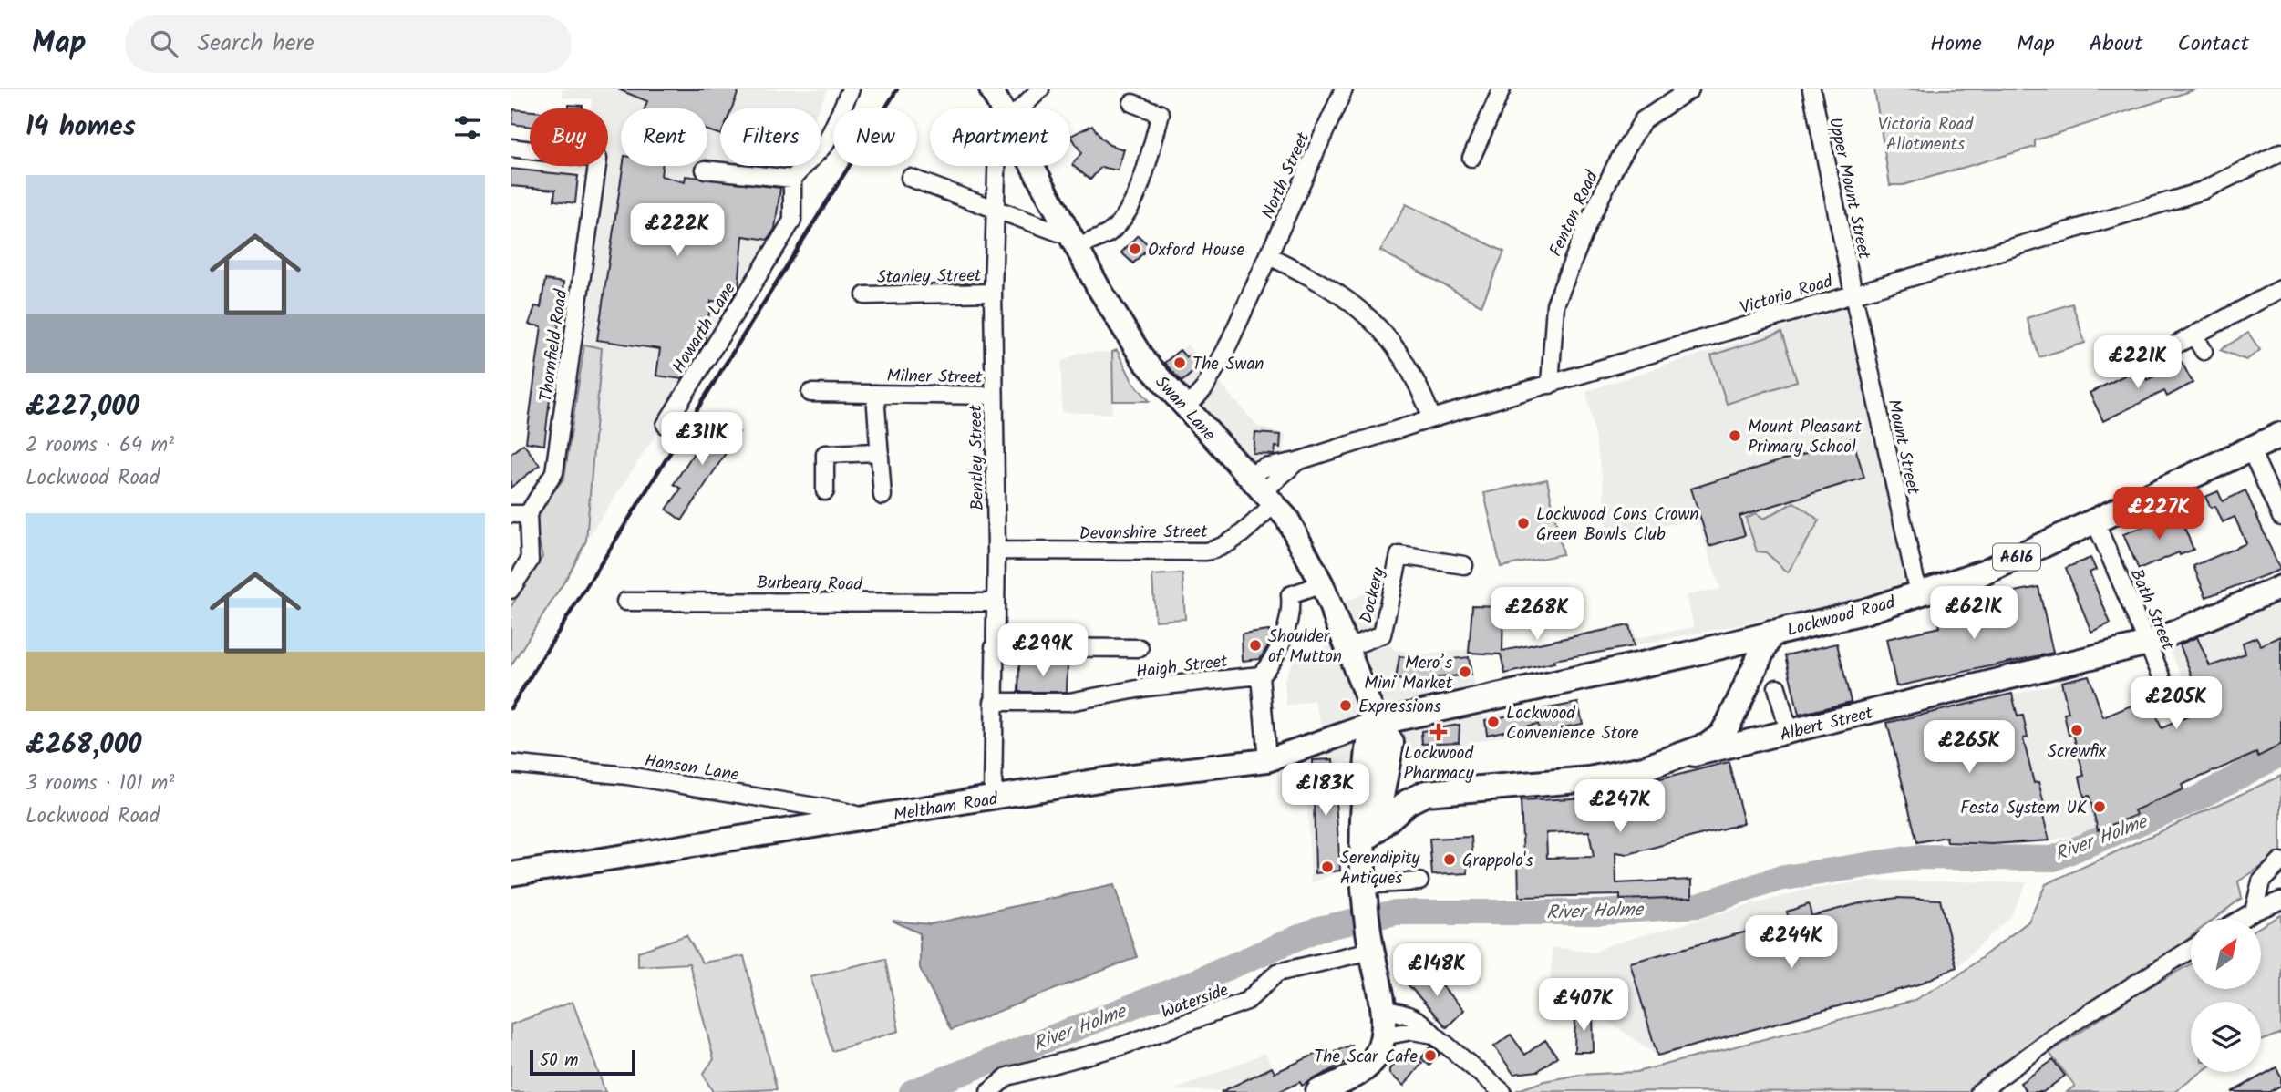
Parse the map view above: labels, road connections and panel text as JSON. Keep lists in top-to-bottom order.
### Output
{
  "streets": {
    "main road": ["A616", "Lockwood Road", "Albert Street"],
    "street": [
      "North Street",
      "Upper Mount Street",
      "Fenton Road",
      "Stanley Street",
      "Victoria Road",
      "Howarth Lane",
      "Thornfield Road",
      "Milner Street",
      "Swan Lane",
      "Mount Street",
      "Bentley Street",
      "Devonshire Street",
      "Burbeary Road",
      "Dockery",
      "Bath Street",
      "Haigh Street",
      "Hanson Lane",
      "Meltham Road",
      "Waterside"
    ]
  },
  "crossings": [
    ["North Street", "Swan Lane"],
    ["Upper Mount Street", "Victoria Road"],
    ["Upper Mount Street", "Mount Street"],
    ["Fenton Road", "Victoria Road"],
    ["Stanley Street", "Bentley Street"],
    ["Victoria Road", "Swan Lane"],
    ["Victoria Road", "Mount Street"],
    ["Victoria Road", "Devonshire Street"],
    ["Milner Street", "Bentley Street"],
    ["Swan Lane", "Devonshire Street"],
    ["Swan Lane", "Dockery"],
    ["Swan Lane", "Lockwood Road"],
    ["Swan Lane", "Meltham Road"],
    ["Mount Street", "Lockwood Road"],
    ["Bentley Street", "Devonshire Street"],
    ["Bentley Street", "Burbeary Road"],
    ["Bentley Street", "Haigh Street"],
    ["Bentley Street", "Meltham Road"],
    ["Bath Street", "Lockwood Road"],
    ["Bath Street", "Albert Street"],
    ["Lockwood Road", "Meltham Road"],
    ["Hanson Lane", "Meltham Road"]
  ],
  "water": ["River Holme"],
  "parks": ["Victoria Road Allotments"],
  "places": {
    "other": [
      "Oxford House",
      "The Swan",
      "Mount Pleasant Primary School",
      "Lockwood Cons Crown Green Bowls Club",
      "Shoulder of Mutton",
      "Mero’s Mini Market",
      "Expressions",
      "Lockwood Convenience Store",
      "Screwfix",
      "Festa System UK",
      "Grappolo's",
      "Serendipity Antiques",
      "The Scar Cafe"
    ],
    "health": ["Lockwood Pharmacy"]
  },
  "scale_bar": "50 m",
  "north": "top right",
  "page": {
    "header": "Map",
    "search": "Search here",
    "nav": [
      "Home",
      "Map",
      "About",
      "Contact"
    ],
    "heading": "14 homes",
    "chip": [
      "Buy",
      "Rent",
      "Filters",
      "New",
      "Apartment"
    ],
    "list": [
      {
        "name": "£227,000",
        "note": "2 rooms · 64 m² · Lockwood Road"
      },
      {
        "name": "£268,000",
        "note": "3 rooms · 101 m² · Lockwood Road"
      }
    ],
    "price": [
      "£222K",
      "£221K",
      "£311K",
      "£227K",
      "£621K",
      "£268K",
      "£299K",
      "£205K",
      "£265K",
      "£183K",
      "£247K",
      "£244K",
      "£148K",
      "£407K"
    ],
    "scale": "50 m"
  }
}
